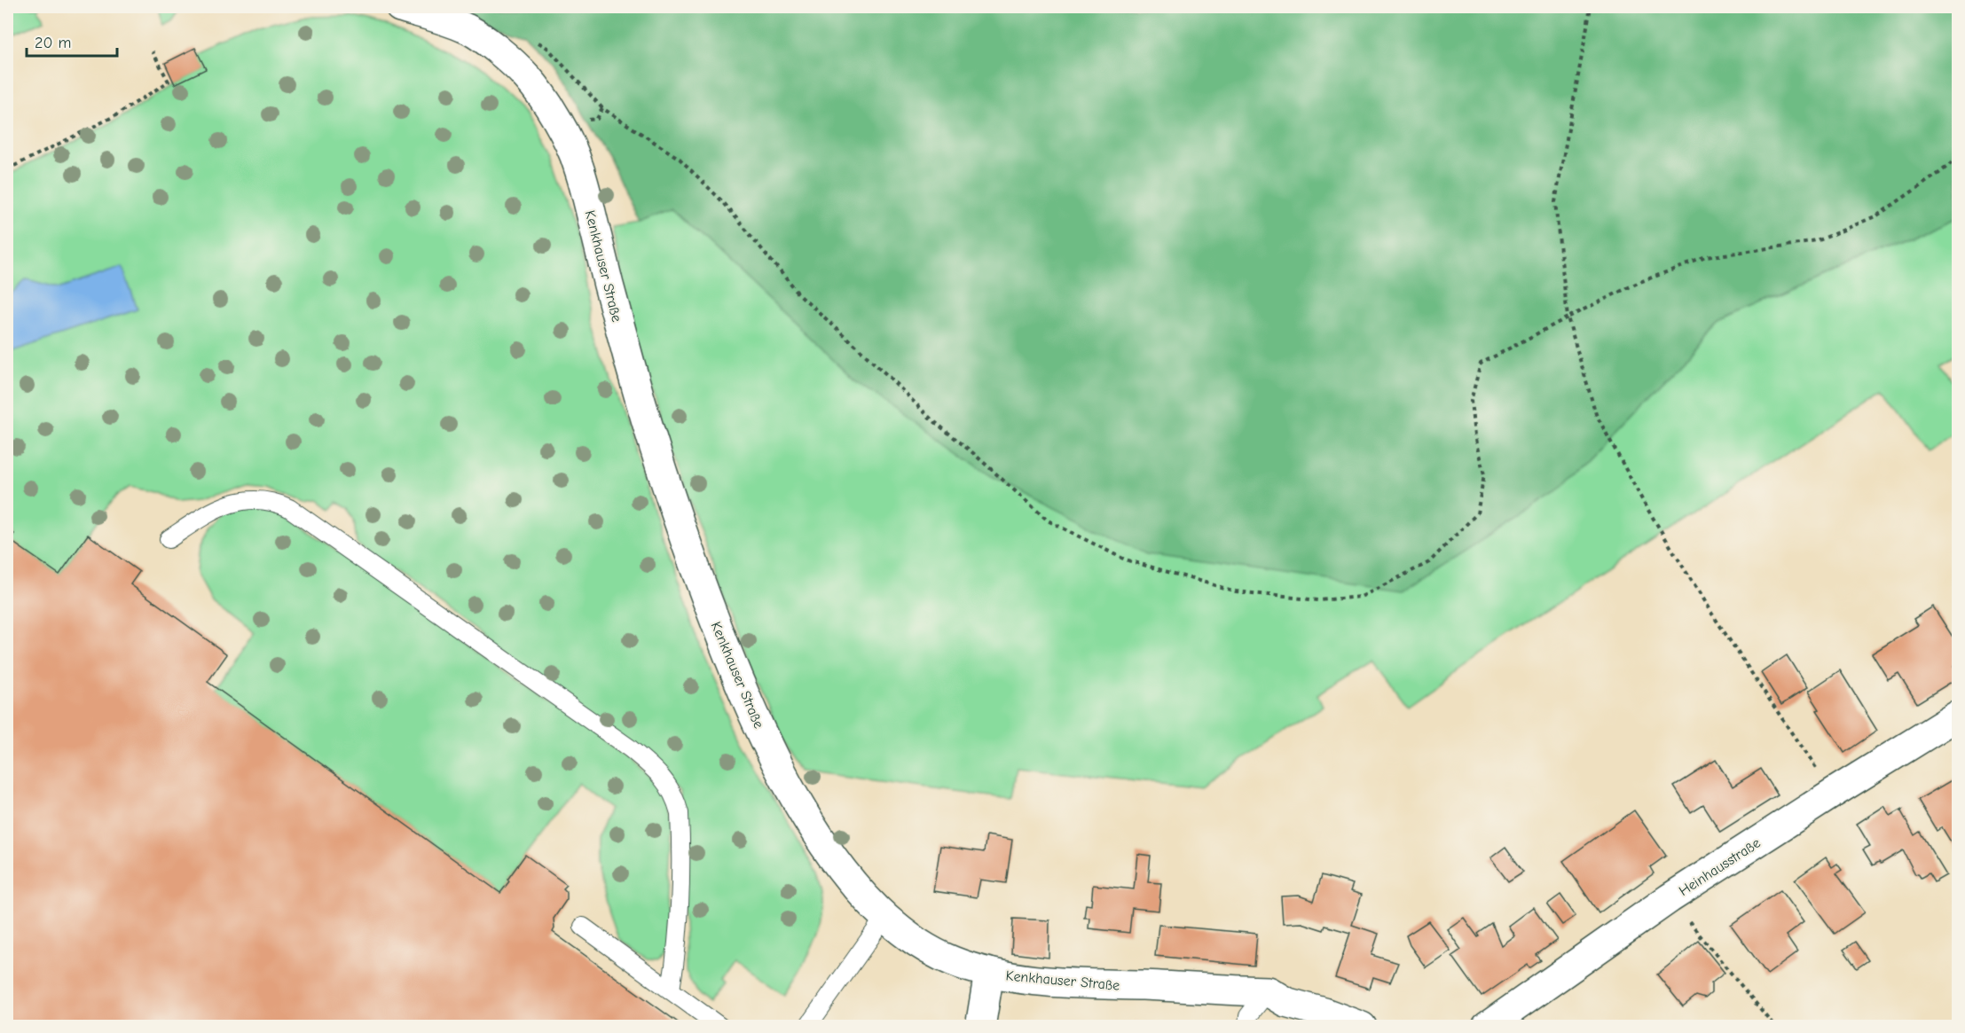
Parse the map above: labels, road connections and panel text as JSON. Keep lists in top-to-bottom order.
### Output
{
  "streets": {
    "street": ["Kenkhauser Straße", "Heinhausstraße"]
  },
  "scale_bar": "20 m"
}
